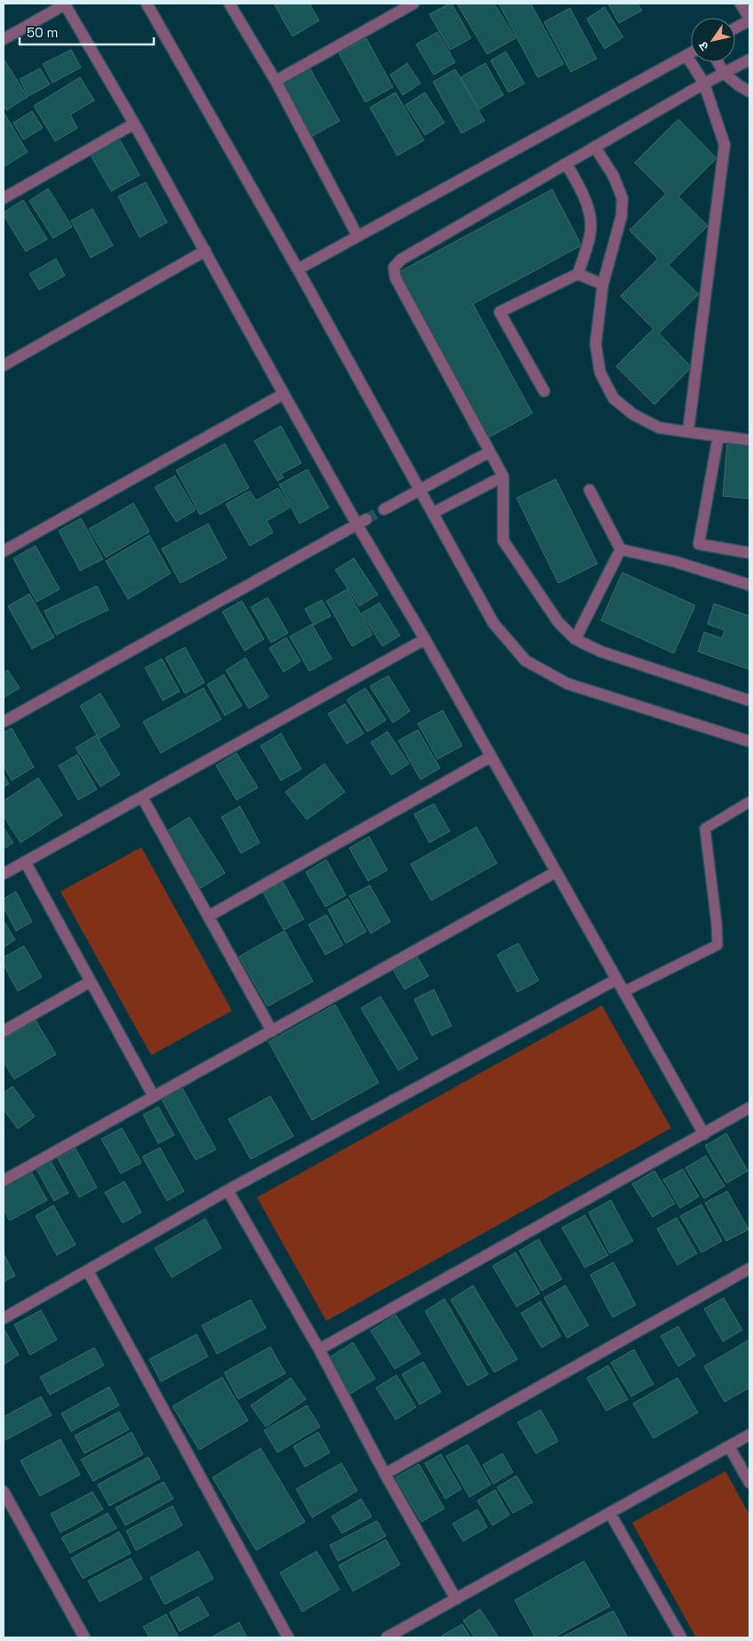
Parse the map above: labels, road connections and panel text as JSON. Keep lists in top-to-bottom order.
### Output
{
  "scale_bar": "50 m",
  "north": "bottom left"
}
